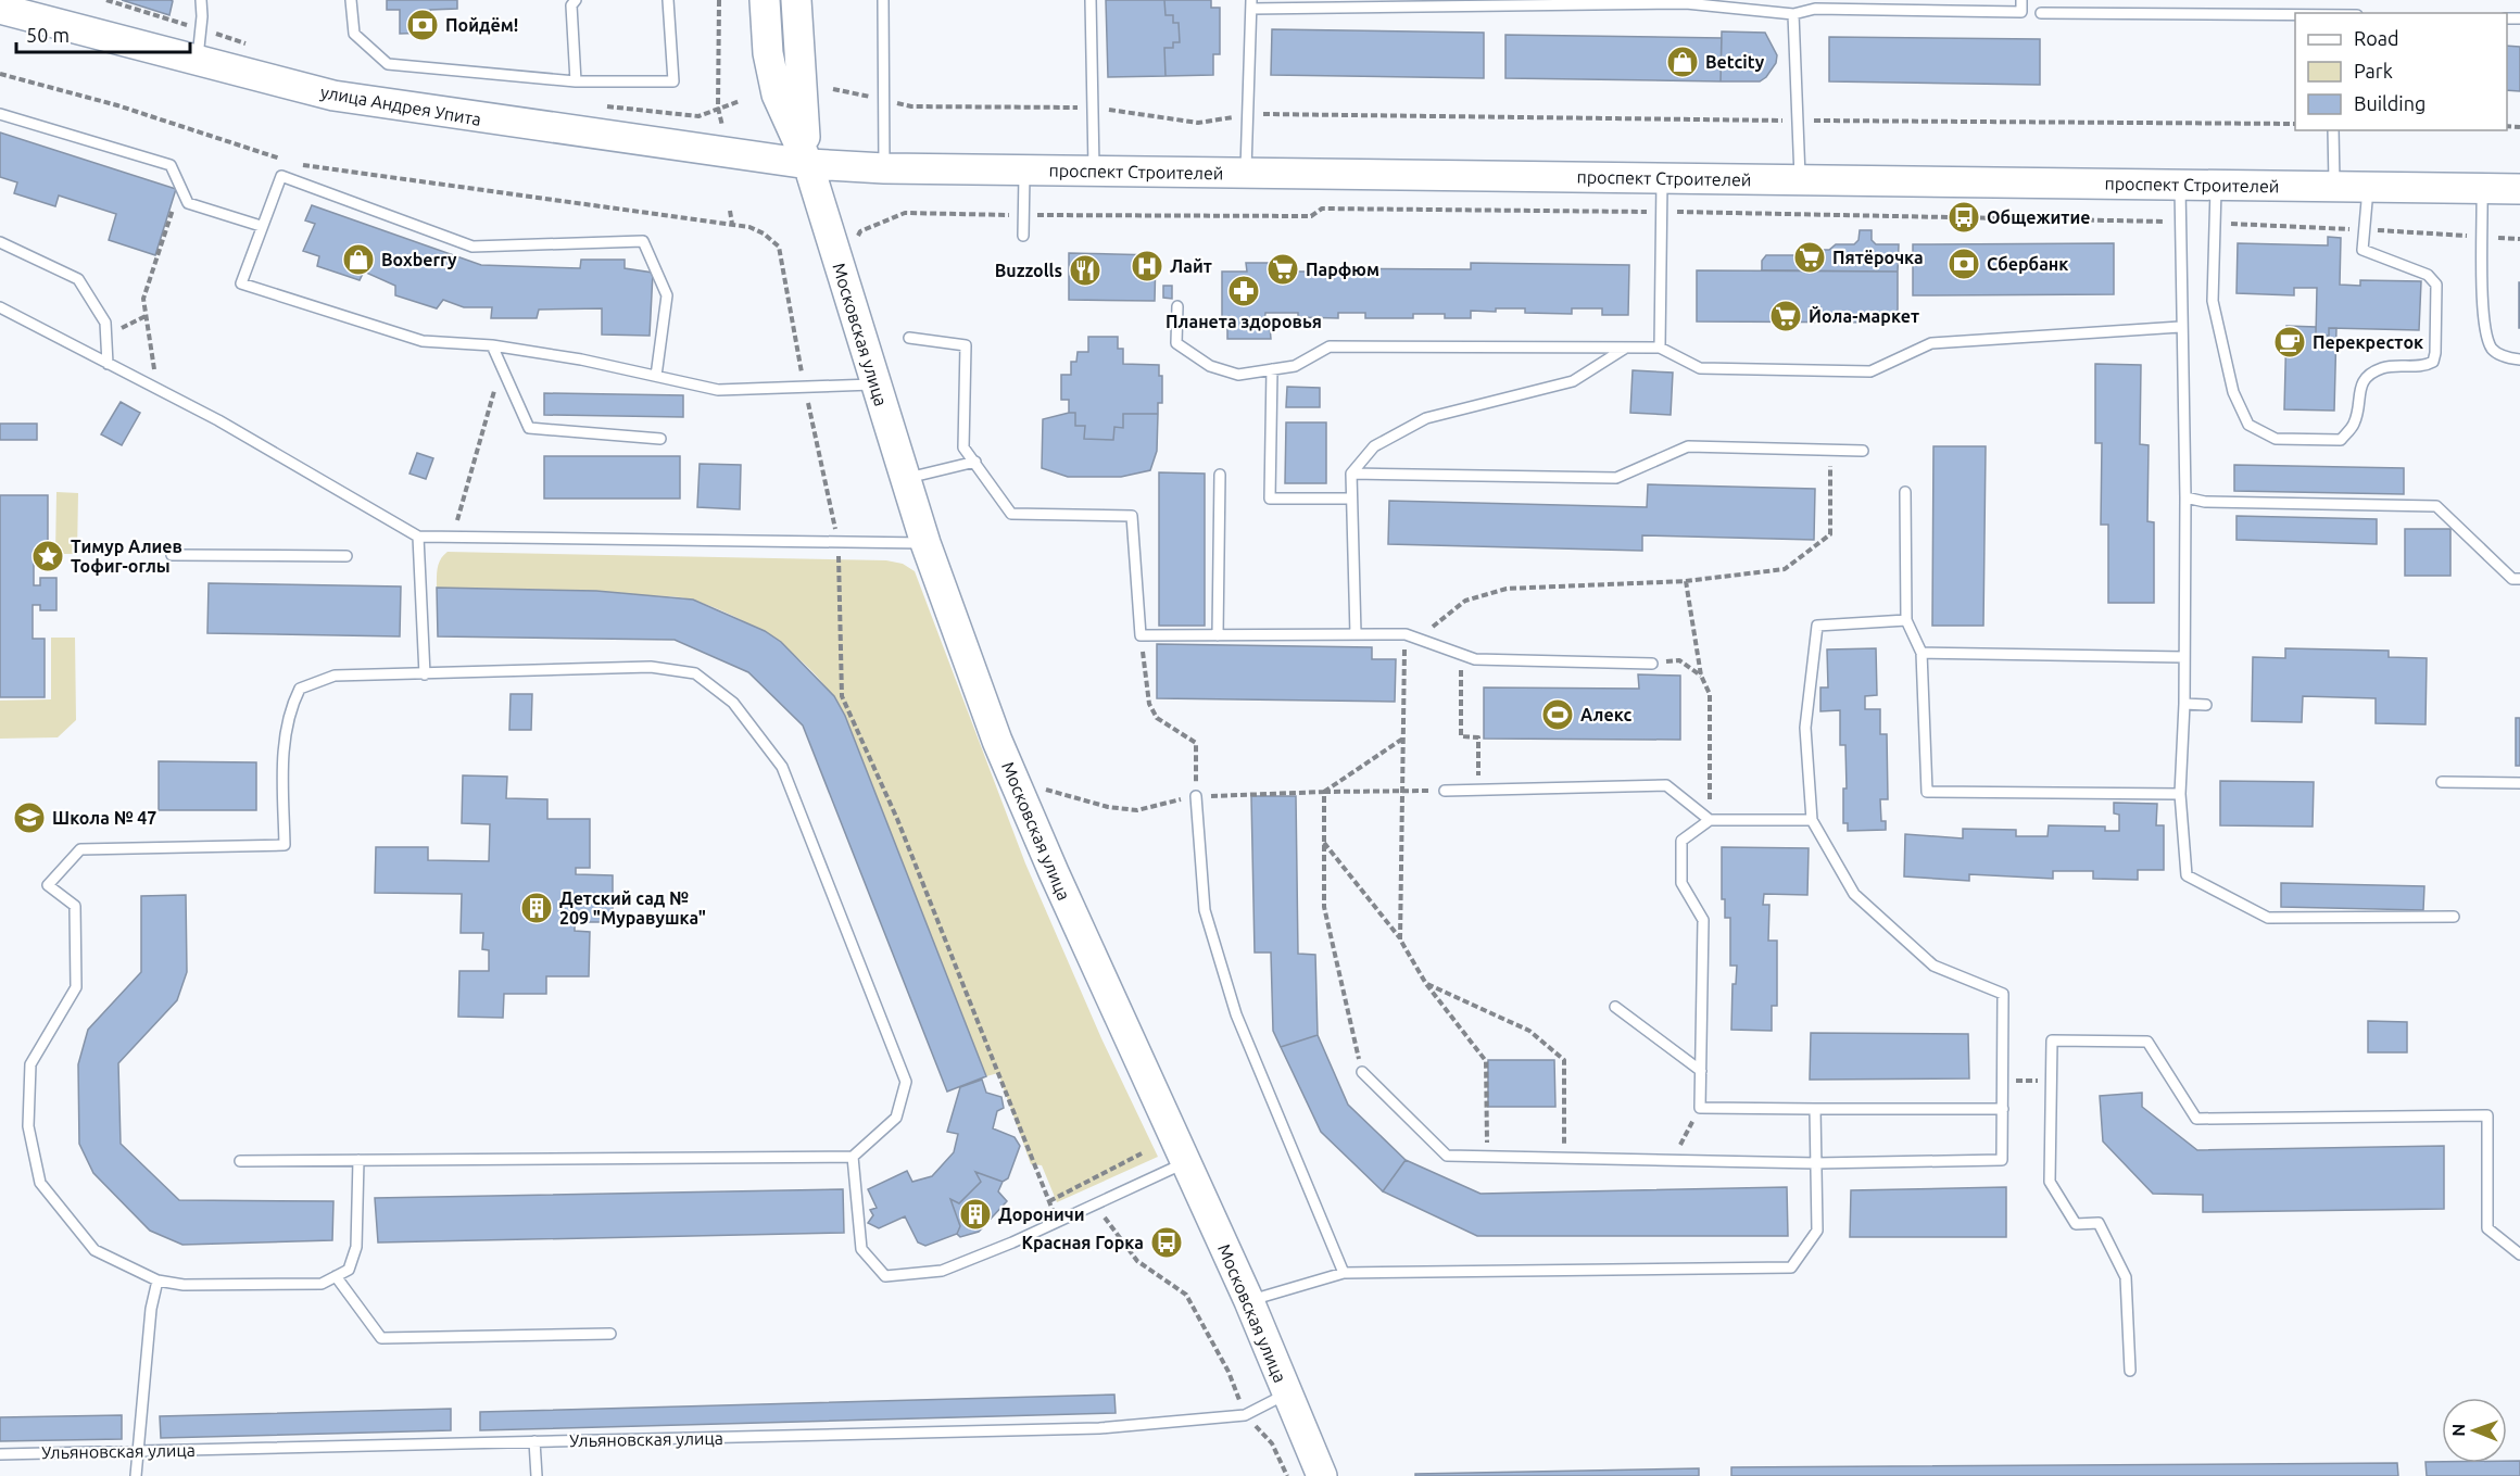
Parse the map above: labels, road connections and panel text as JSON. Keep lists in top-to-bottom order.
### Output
{
  "streets": {
    "main road": ["улица Андрея Упита", "проспект Строителей", "Московская улица"],
    "lane": ["Ульяновская улица"]
  },
  "crossings": [
    ["улица Андрея Упита", "проспект Строителей"],
    ["улица Андрея Упита", "Московская улица"],
    ["проспект Строителей", "Московская улица"],
    ["Московская улица", "Ульяновская улица"]
  ],
  "places": {
    "bank": ["Пойдём!", "Сбербанк"],
    "shop": ["Betcity", "Boxberry"],
    "bus stop": ["Общежитие", "Красная Горка"],
    "supermarket": ["Пятёрочка", "Парфюм", "Йола-маркет"],
    "hospital": ["Лайт"],
    "restaurant": ["Buzzolls"],
    "pharmacy": ["Планета здоровья"],
    "cafe": ["Перекресток"],
    "place": ["Тимур Алиев Тофиг-оглы"],
    "sports": ["Алекс"],
    "school or university": ["Школа № 47"],
    "building": ["Детский сад № 209 \"Муравушка\"", "Дороничи"]
  },
  "legend": ["Road", "Park", "Building"],
  "scale_bar": "50 m",
  "north": "left"
}
